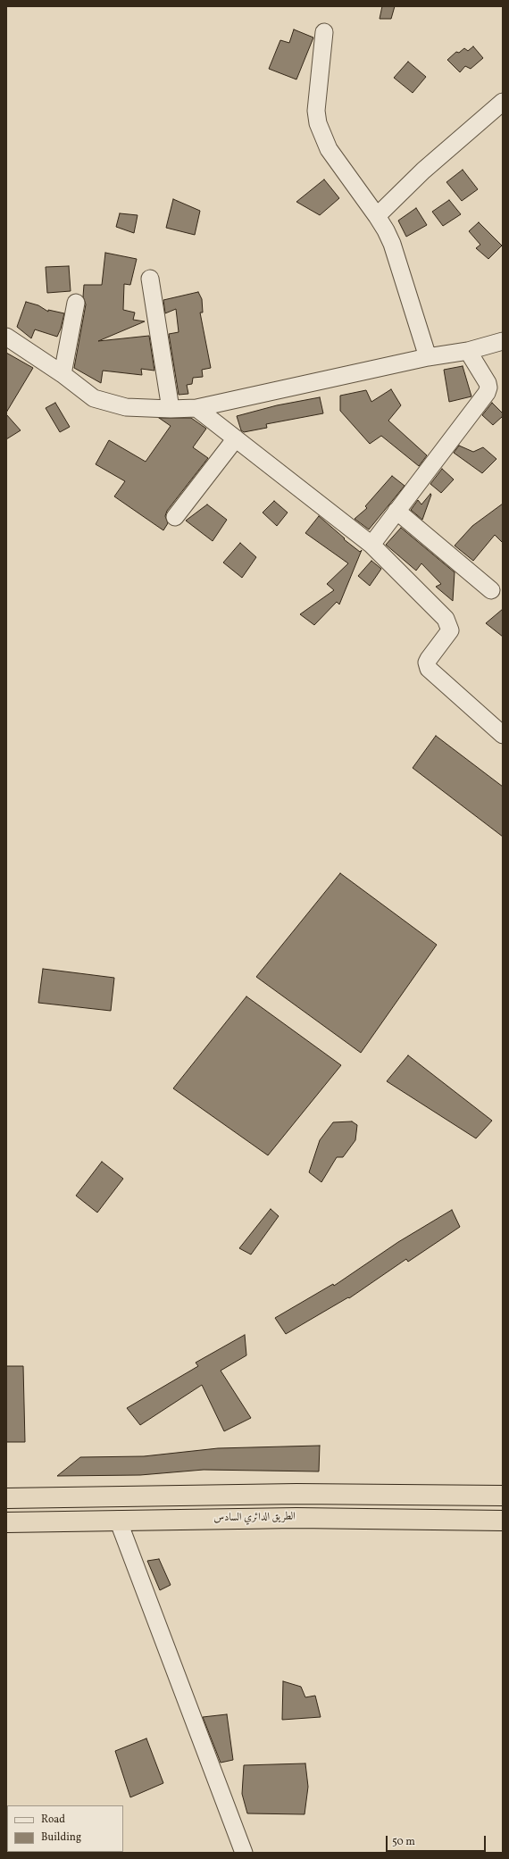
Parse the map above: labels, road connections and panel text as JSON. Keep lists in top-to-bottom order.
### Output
{
  "streets": {
    "highway": ["الطريق الدائري السادس"]
  },
  "legend": ["Road", "Building"],
  "scale_bar": "50 m"
}
